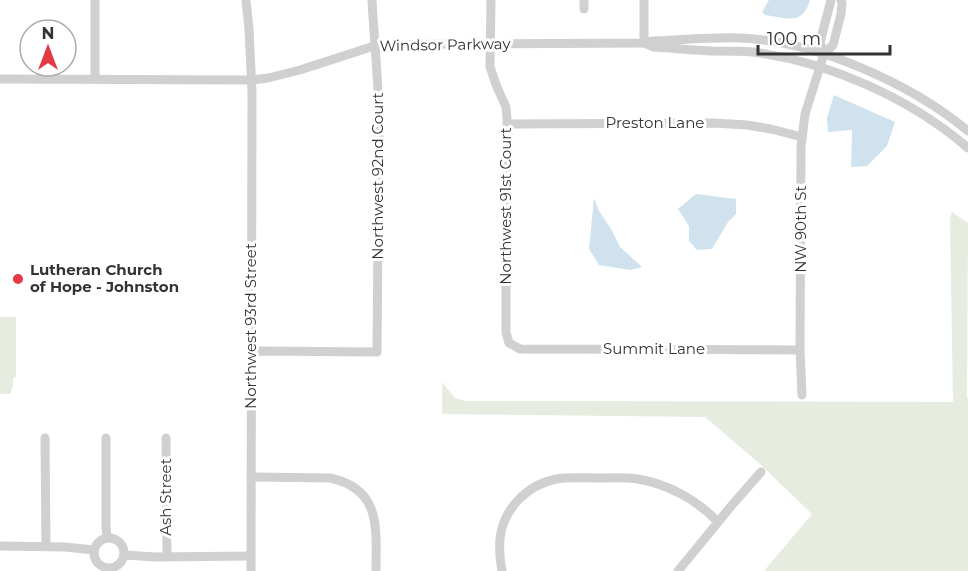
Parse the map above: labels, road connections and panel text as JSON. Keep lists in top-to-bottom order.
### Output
{
  "streets": {
    "street": [
      "Windsor Parkway",
      "Preston Lane",
      "Northwest 92nd Court",
      "Northwest 91st Court",
      "NW 90th St",
      "Northwest 93rd Street",
      "Summit Lane",
      "Ash Street"
    ]
  },
  "crossings": [
    ["Windsor Parkway", "Northwest 92nd Court"],
    ["Windsor Parkway", "Northwest 91st Court"],
    ["Windsor Parkway", "NW 90th St"],
    ["Windsor Parkway", "Northwest 93rd Street"],
    ["Preston Lane", "Northwest 91st Court"],
    ["Preston Lane", "NW 90th St"],
    ["Northwest 92nd Court", "Northwest 93rd Street"],
    ["Northwest 91st Court", "Summit Lane"],
    ["NW 90th St", "Summit Lane"]
  ],
  "places": ["Lutheran Church of Hope - Johnston"],
  "scale_bar": "100 m",
  "north": "top"
}
